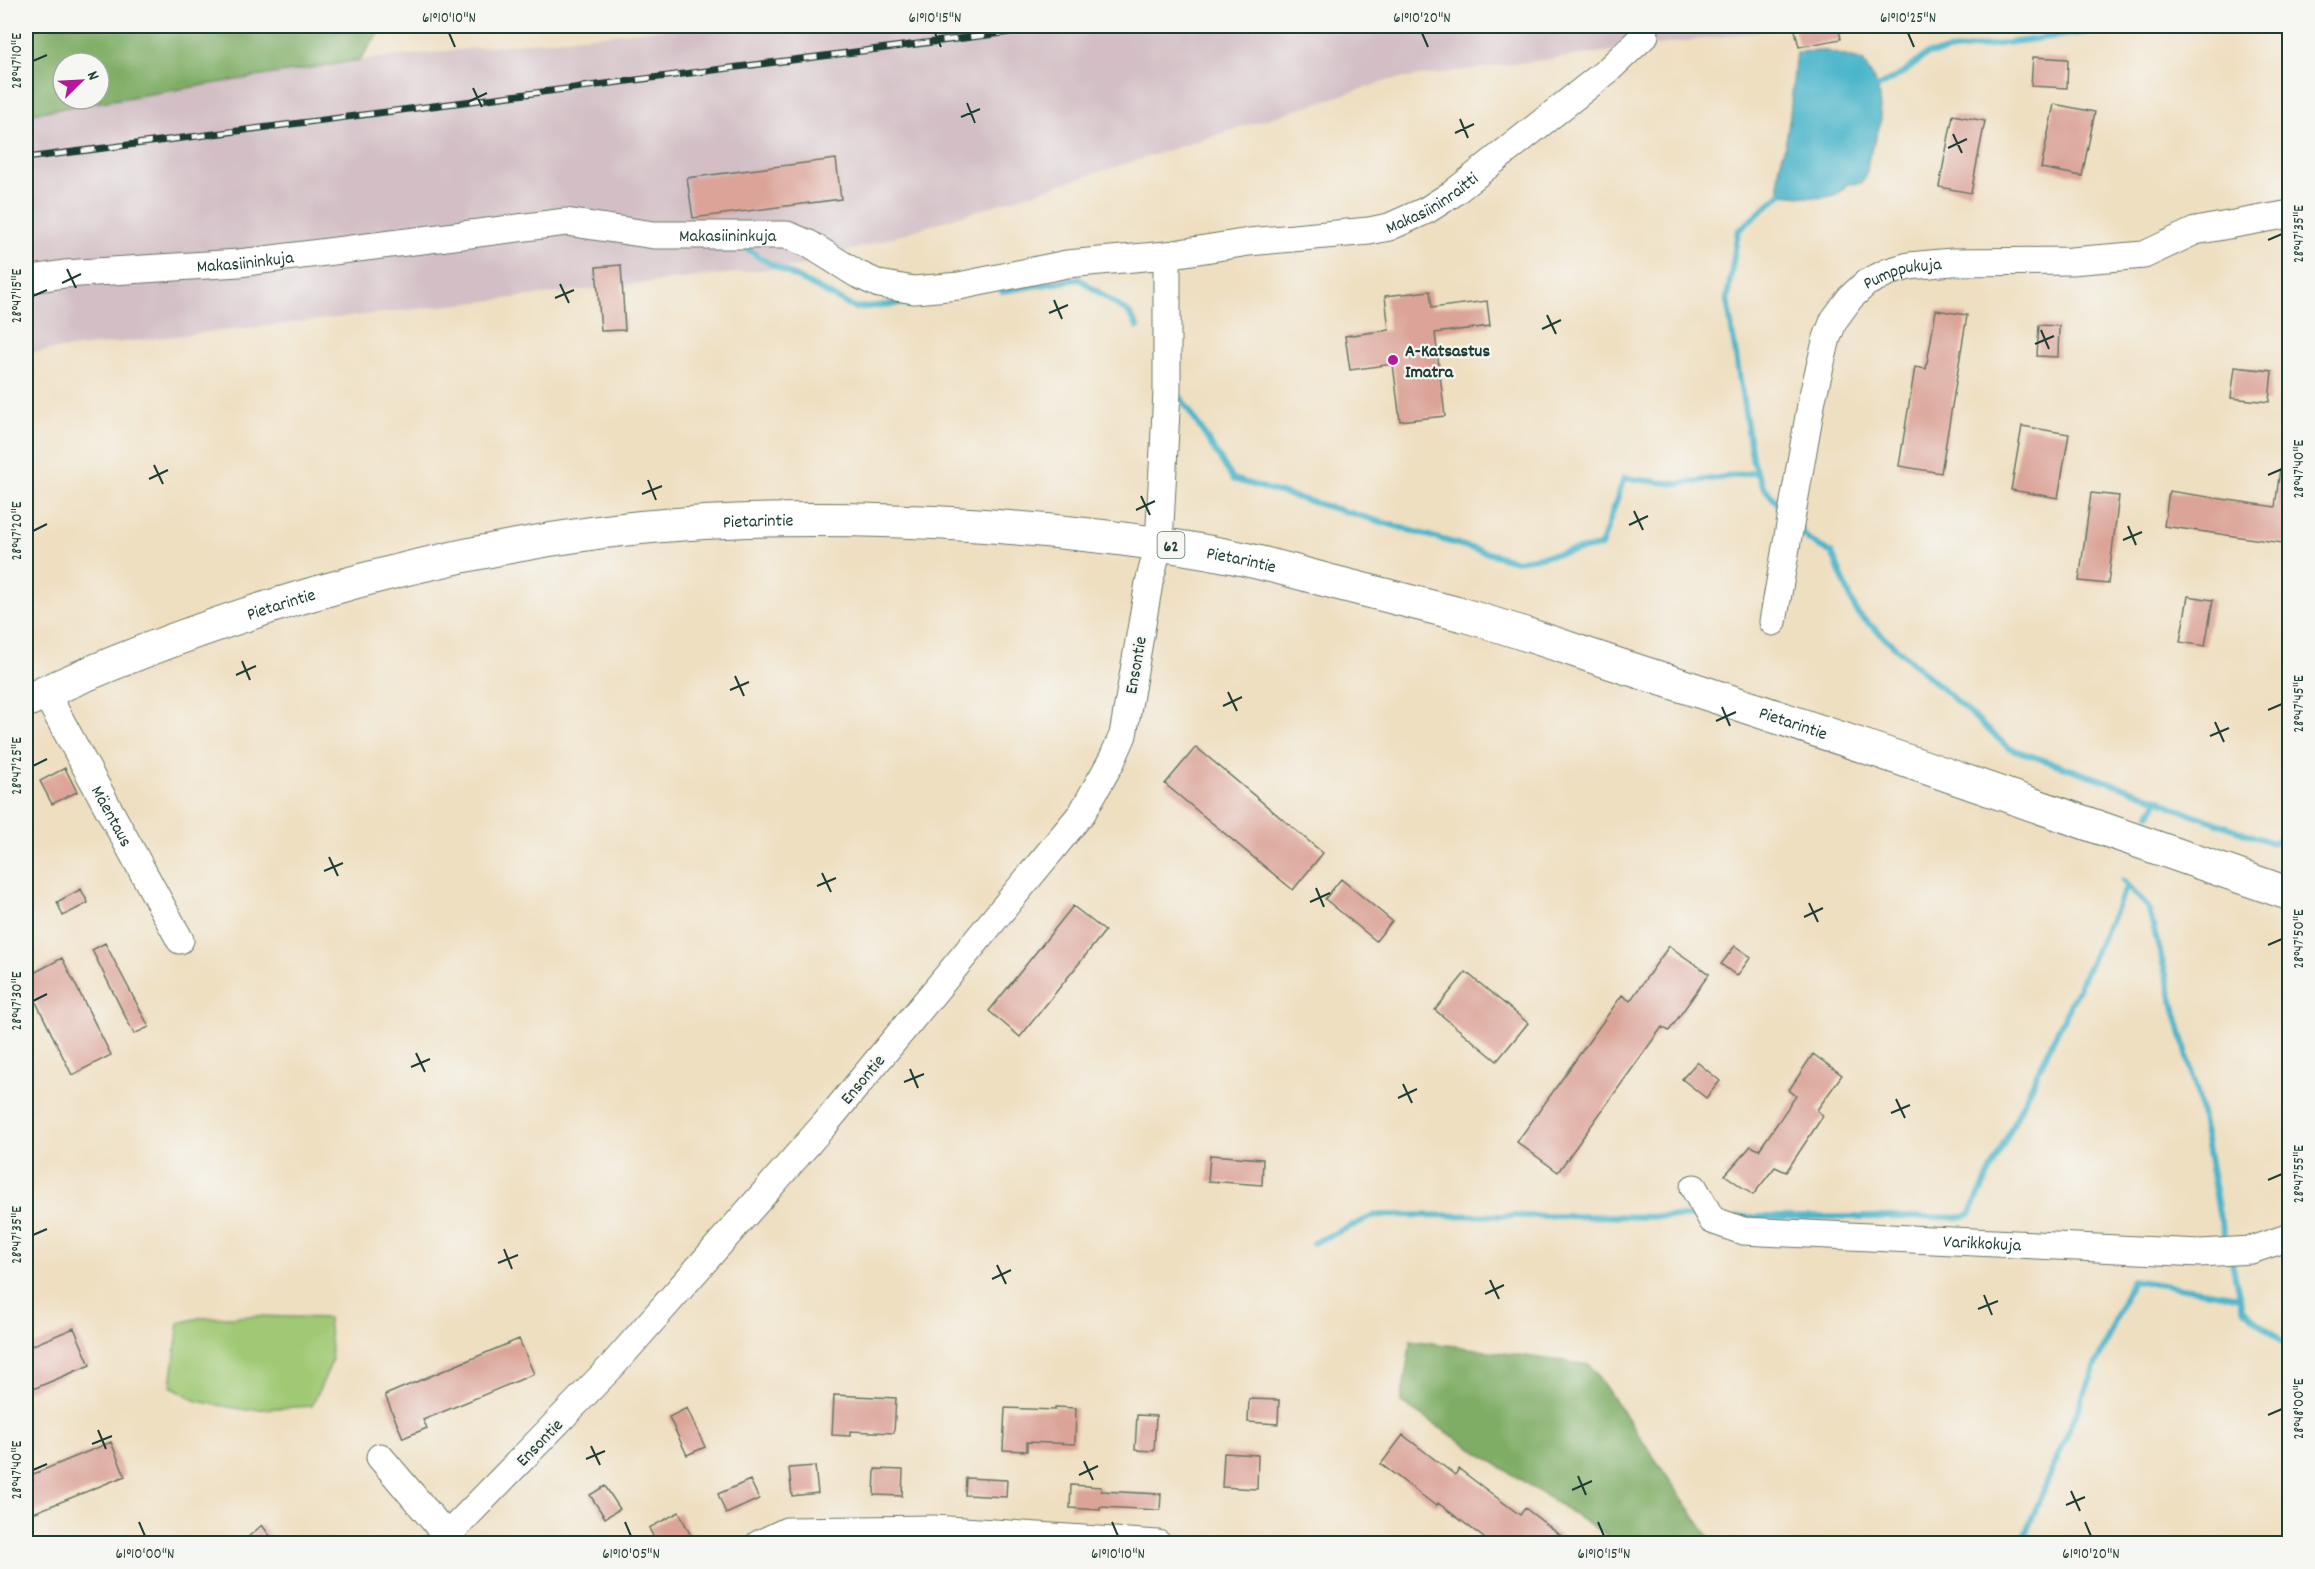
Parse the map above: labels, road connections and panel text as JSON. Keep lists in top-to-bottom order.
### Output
{
  "streets": {
    "main road": ["Pietarintie", "62"],
    "street": [
      "Makasiininraitti",
      "Makasiininkuja",
      "Pumppukuja",
      "Ensontie",
      "Mäentaus",
      "Varikkokuja"
    ]
  },
  "crossings": [
    ["Makasiininraitti", "Makasiininkuja"],
    ["Pietarintie", "Ensontie"],
    ["Pietarintie", "Mäentaus"]
  ],
  "places": ["A-Katsastus Imatra"],
  "north": "top right",
  "coordinates": [
    "61°10'10\"N",
    "61°10'15\"N",
    "61°10'20\"N",
    "61°10'25\"N",
    "28°47'10\"E",
    "28°47'35\"E",
    "28°47'15\"E",
    "28°47'40\"E",
    "28°47'20\"E",
    "28°47'45\"E",
    "28°47'25\"E",
    "28°47'50\"E",
    "28°47'30\"E",
    "28°47'55\"E",
    "28°48'00\"E",
    "61°10'00\"N",
    "61°10'05\"N"
  ]
}
